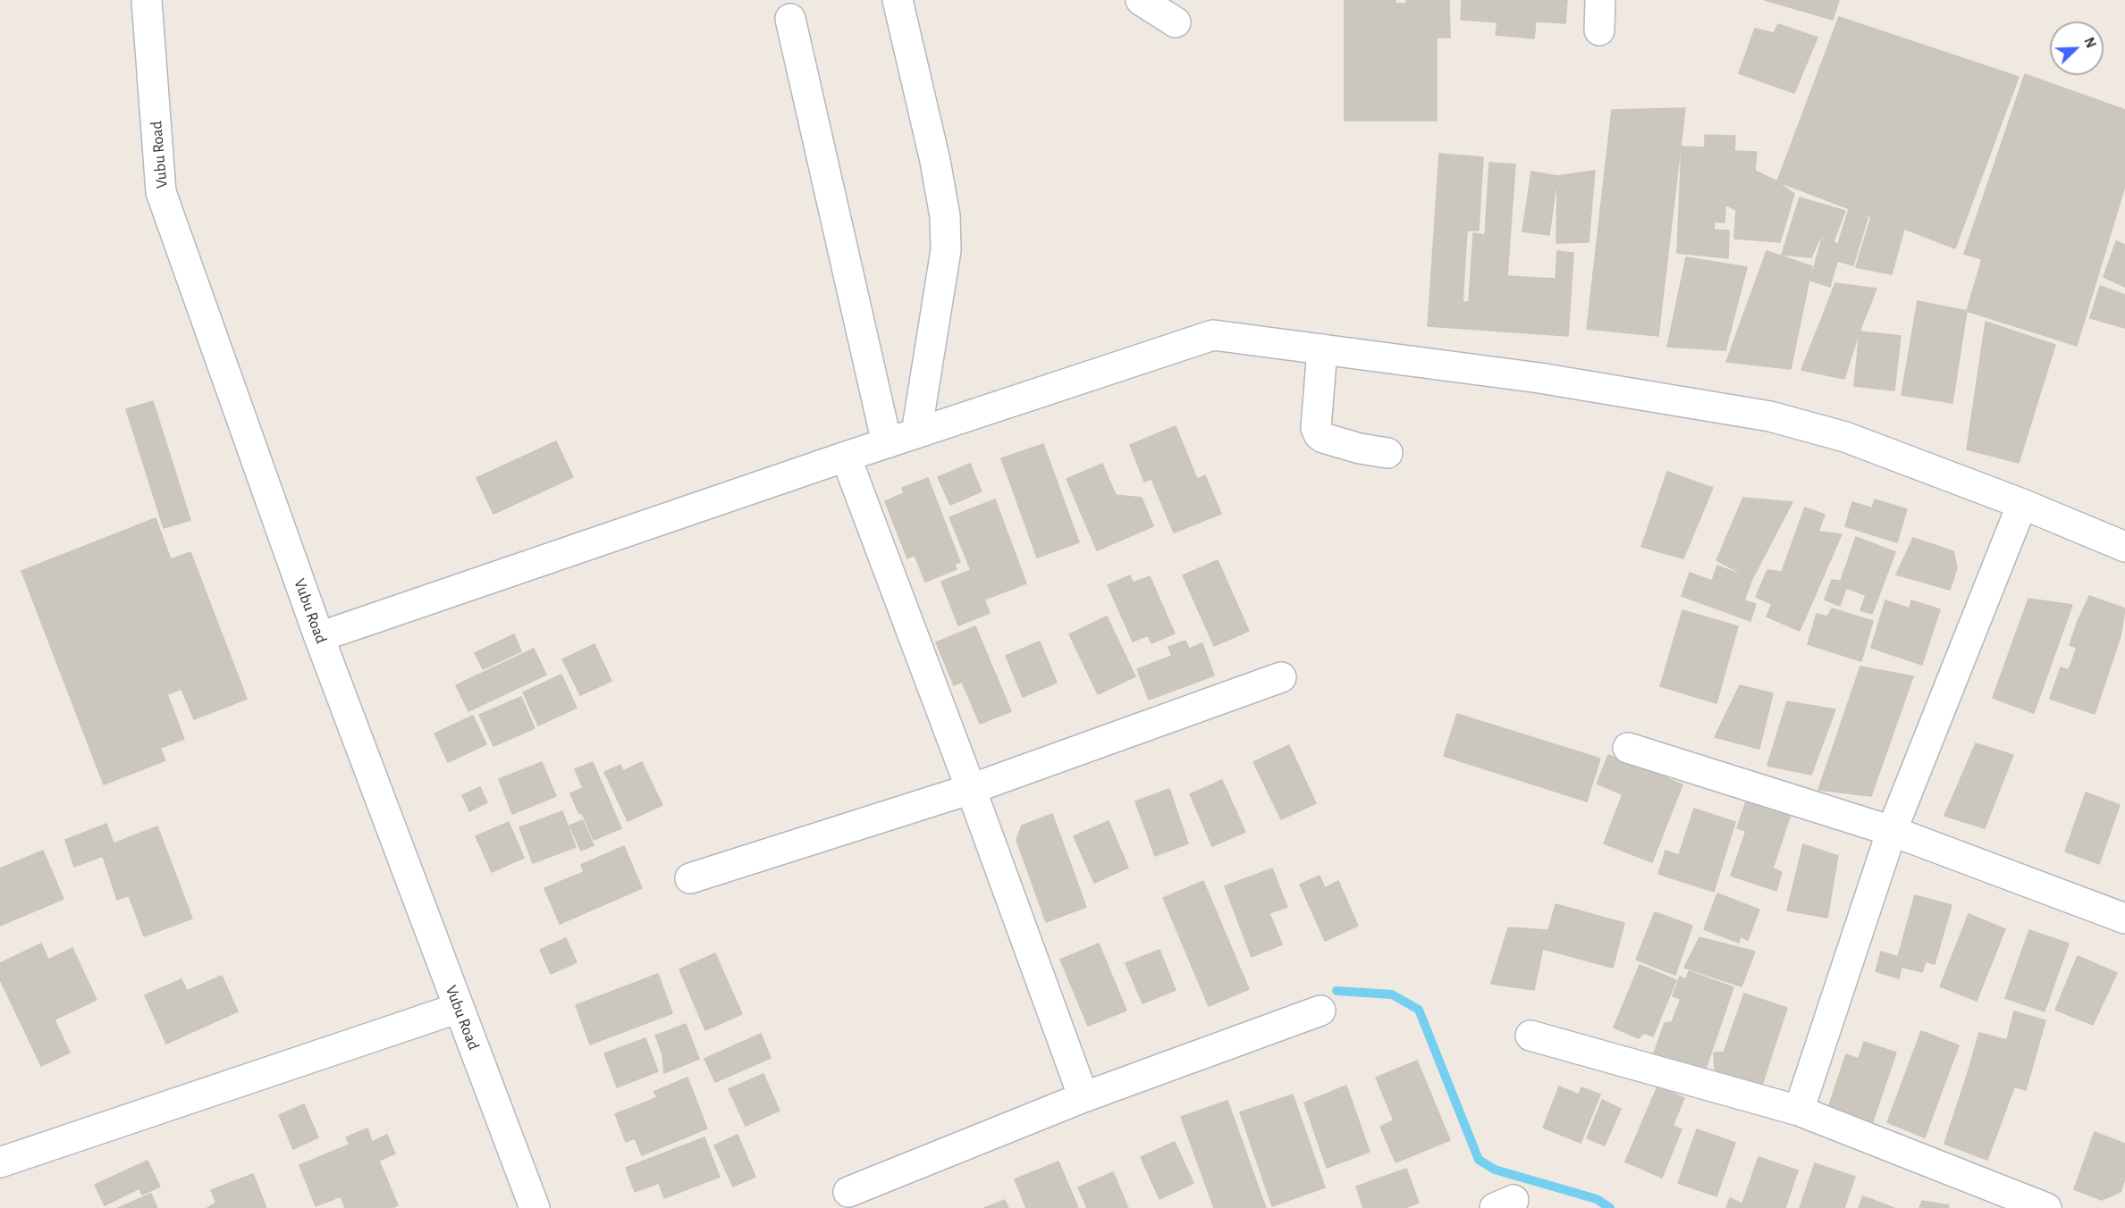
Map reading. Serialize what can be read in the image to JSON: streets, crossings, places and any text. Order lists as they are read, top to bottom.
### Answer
{
  "streets": {
    "street": ["Vubu Road"]
  },
  "north": "top right"
}
